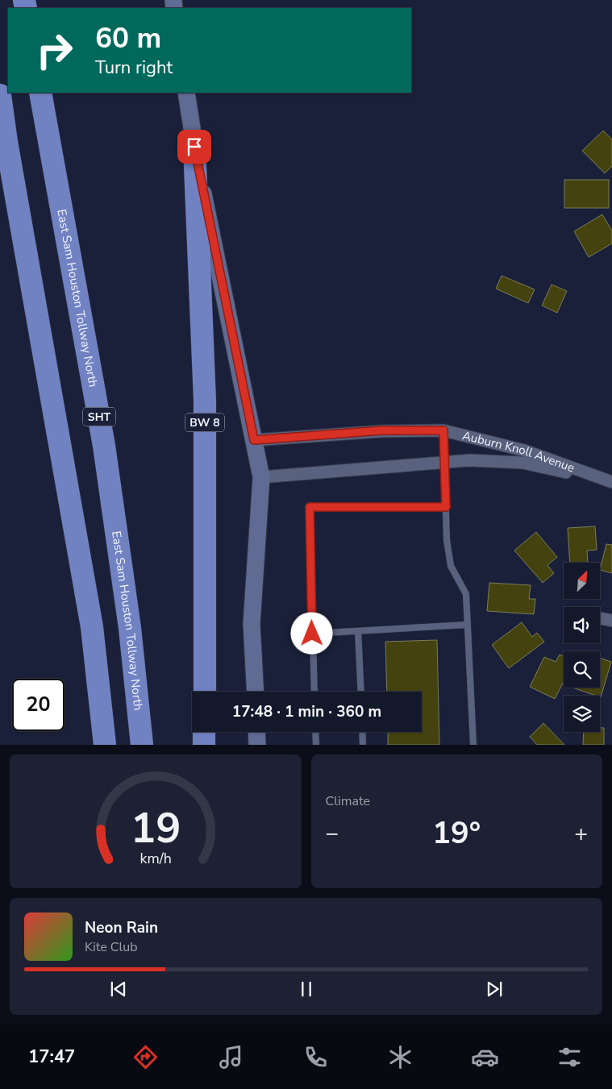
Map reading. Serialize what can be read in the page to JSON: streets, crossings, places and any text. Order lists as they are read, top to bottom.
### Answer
{
  "streets": {
    "highway": ["East Sam Houston Tollway North", "SHT", "BW 8"],
    "street": ["Auburn Knoll Avenue"]
  },
  "crossings": [
    ["BW 8", "Auburn Knoll Avenue"]
  ],
  "north": "top right",
  "page": {
    "turn": ["60 m", "Turn right"],
    "limit": "20",
    "trip": "17:48 · 1 min · 360 m",
    "tile": "Climate",
    "heat": ["−", "19°", "+"],
    "song": ["Neon Rain", "Kite Club"],
    "tabs": "17:47",
    "gauge": ["19", "km/h"]
  }
}
